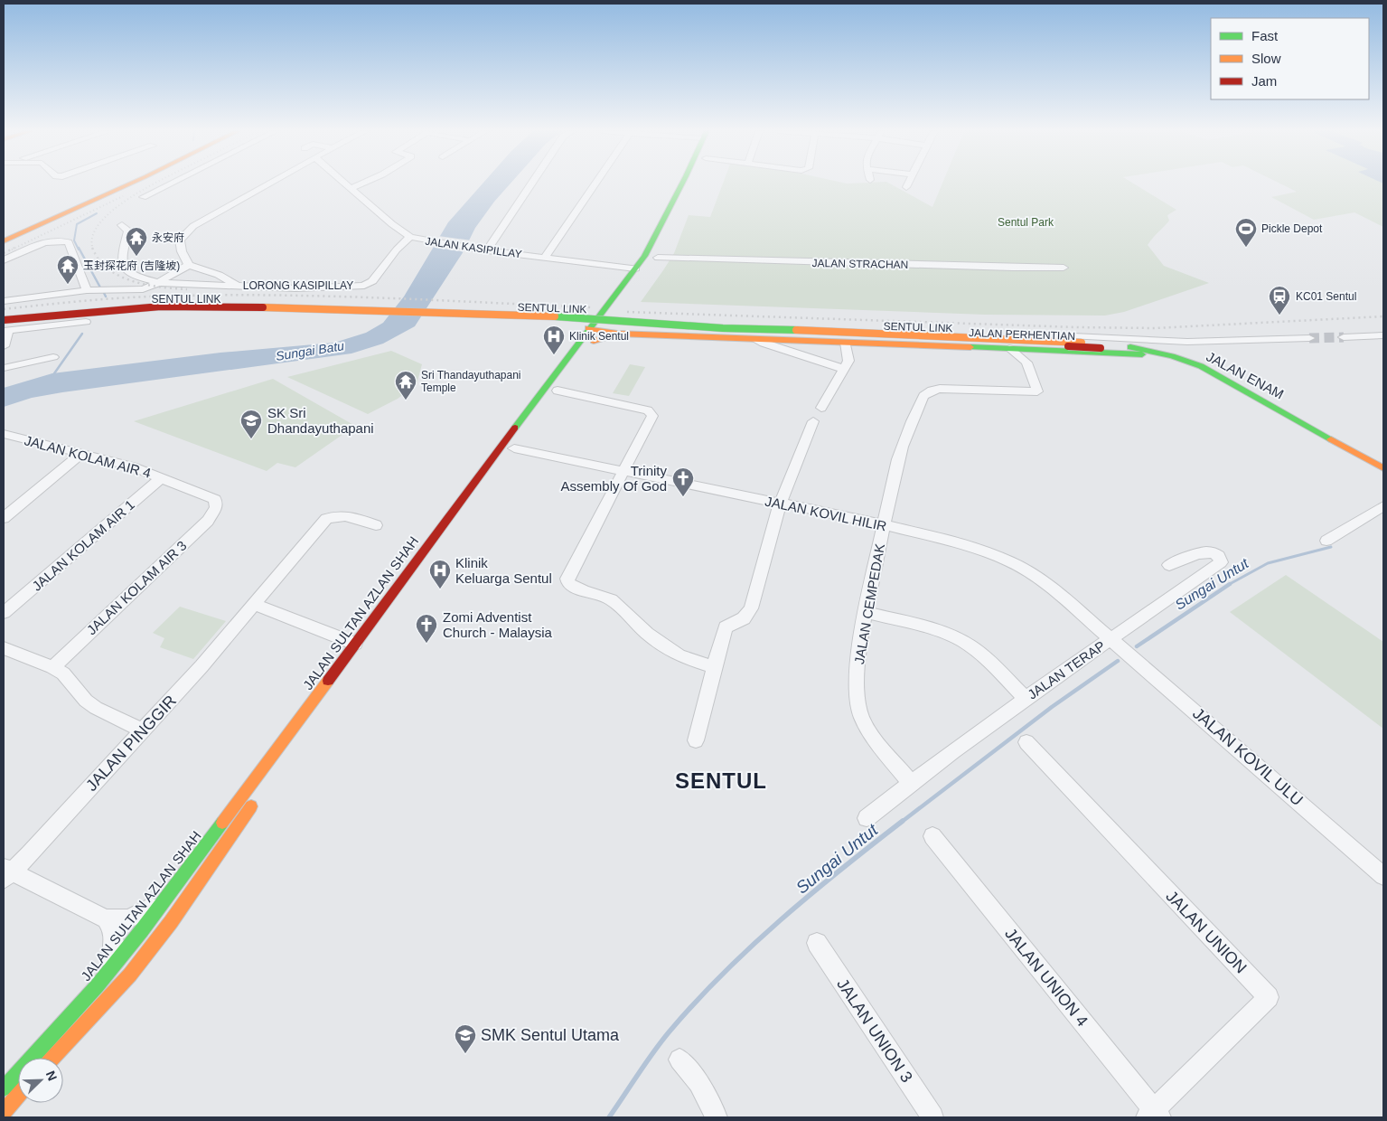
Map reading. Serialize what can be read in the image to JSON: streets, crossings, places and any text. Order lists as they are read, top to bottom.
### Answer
{
  "streets": {
    "main road": [
      "SENTUL LINK",
      "JALAN PERHENTIAN",
      "JALAN ENAM",
      "JALAN SULTAN AZLAN SHAH"
    ],
    "street": [
      "JALAN KASIPILLAY",
      "JALAN STRACHAN",
      "LORONG KASIPILLAY",
      "JALAN KOLAM AIR 4",
      "JALAN KOVIL HILIR",
      "JALAN KOLAM AIR 1",
      "JALAN KOLAM AIR 3",
      "JALAN CEMPEDAK",
      "JALAN TERAP",
      "JALAN PINGGIR",
      "JALAN KOVIL ULU",
      "JALAN UNION",
      "JALAN UNION 4",
      "JALAN UNION 3"
    ]
  },
  "crossings": [
    ["JALAN KASIPILLAY", "LORONG KASIPILLAY"],
    ["JALAN KASIPILLAY", "JALAN SULTAN AZLAN SHAH"],
    ["SENTUL LINK", "JALAN PERHENTIAN"],
    ["SENTUL LINK", "JALAN ENAM"],
    ["JALAN PERHENTIAN", "JALAN ENAM"],
    ["JALAN PERHENTIAN", "JALAN SULTAN AZLAN SHAH"],
    ["JALAN KOLAM AIR 4", "JALAN KOLAM AIR 1"],
    ["JALAN KOLAM AIR 4", "JALAN KOLAM AIR 3"],
    ["JALAN KOVIL HILIR", "JALAN CEMPEDAK"],
    ["JALAN KOVIL HILIR", "JALAN TERAP"],
    ["JALAN KOVIL HILIR", "JALAN KOVIL ULU"],
    ["JALAN CEMPEDAK", "JALAN TERAP"],
    ["JALAN TERAP", "JALAN KOVIL ULU"],
    ["JALAN UNION", "JALAN UNION 4"]
  ],
  "districts": ["SENTUL"],
  "water": ["Sungai Batu", "Sungai Untut"],
  "parks": ["Sentul Park"],
  "places": {
    "sports": ["Pickle Depot"],
    "temple": ["永安府", "玉封探花府 (吉隆坡)", "Sri Thandayuthapani Temple"],
    "station": ["KC01 Sentul"],
    "hospital": ["Klinik Sentul", "Klinik Keluarga Sentul"],
    "school or university": ["SK Sri Dhandayuthapani", "SMK Sentul Utama"],
    "church": ["Trinity Assembly Of God", "Zomi Adventist Church - Malaysia"]
  },
  "legend": ["Fast", "Slow", "Jam"],
  "north": "top right"
}
